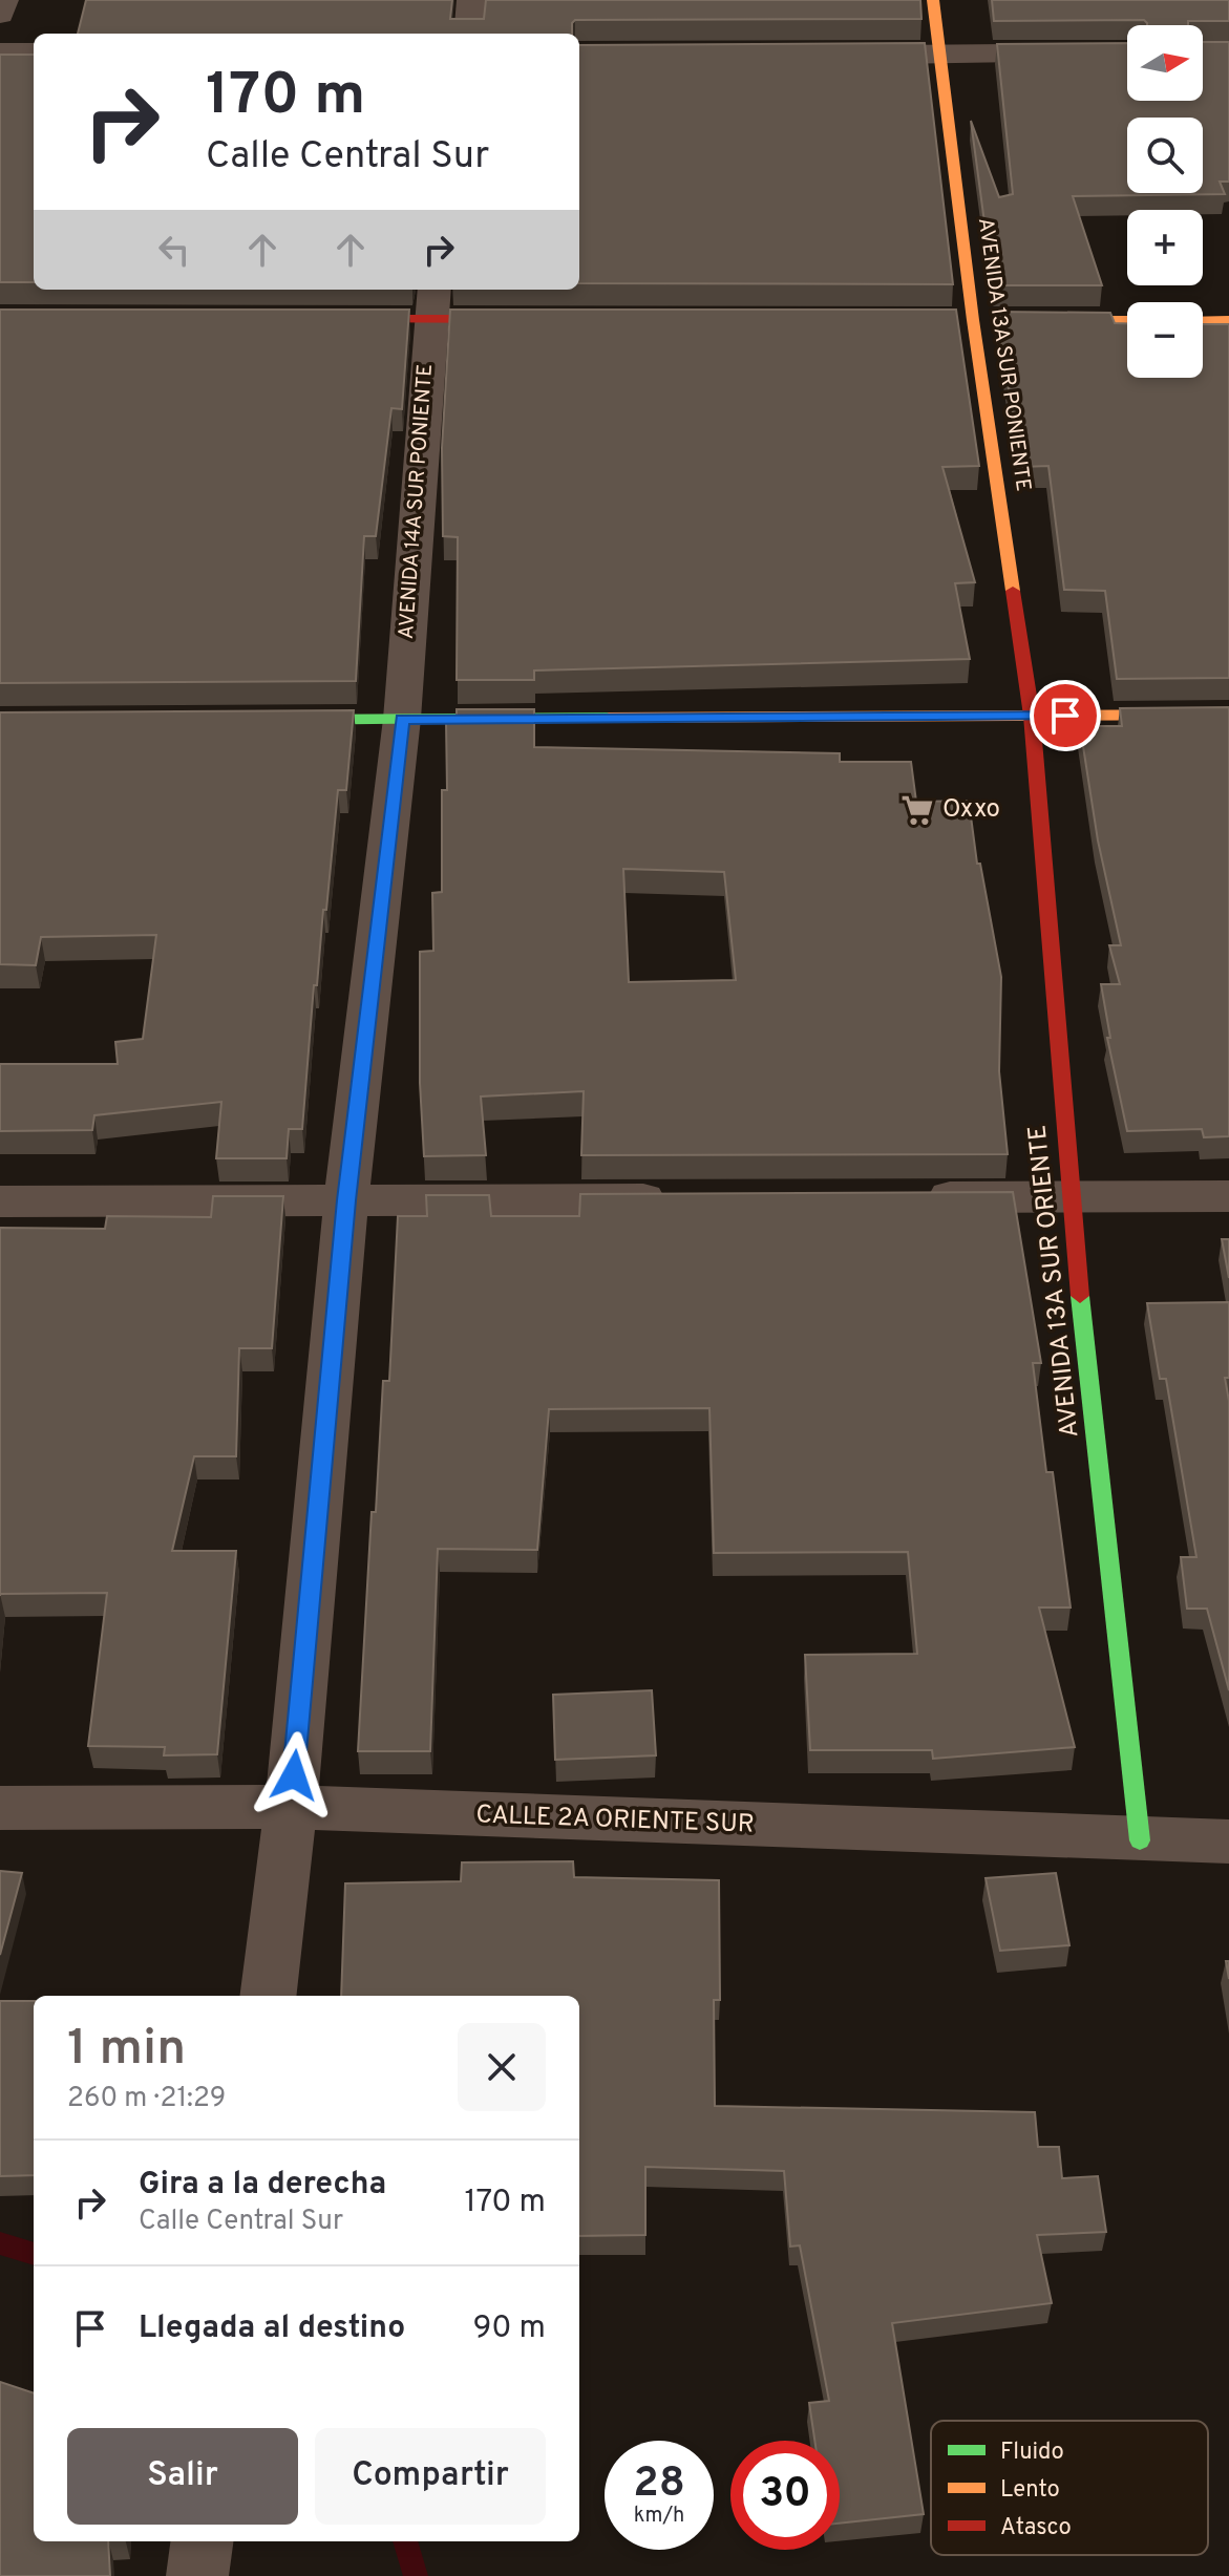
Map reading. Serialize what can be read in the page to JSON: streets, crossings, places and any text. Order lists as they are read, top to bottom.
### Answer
{
  "streets": {
    "street": [
      "AVENIDA 13A SUR PONIENTE",
      "AVENIDA 14A SUR PONIENTE",
      "AVENIDA 13A SUR ORIENTE",
      "CALLE 2A ORIENTE SUR"
    ]
  },
  "crossings": [
    ["AVENIDA 13A SUR PONIENTE", "AVENIDA 13A SUR ORIENTE"],
    ["AVENIDA 14A SUR PONIENTE", "CALLE 2A ORIENTE SUR"],
    ["AVENIDA 13A SUR ORIENTE", "CALLE 2A ORIENTE SUR"]
  ],
  "places": {
    "supermarket": ["Oxxo"]
  },
  "legend": ["Fluido", "Lento", "Atasco"],
  "north": "right",
  "page": {
    "map_buttons": ["+", "−"],
    "turn": ["170 m", "Calle Central Sur"],
    "heading": ["1 min", "260 m · 21:29"],
    "list": [
      {
        "name": "Gira a la derecha",
        "note": "Calle Central Sur",
        "value": "170 m"
      },
      {
        "name": "Llegada al destino",
        "value": "90 m"
      }
    ],
    "buttons": ["Salir", "Compartir"],
    "speed": "28 km/h",
    "limit": "30"
  }
}
